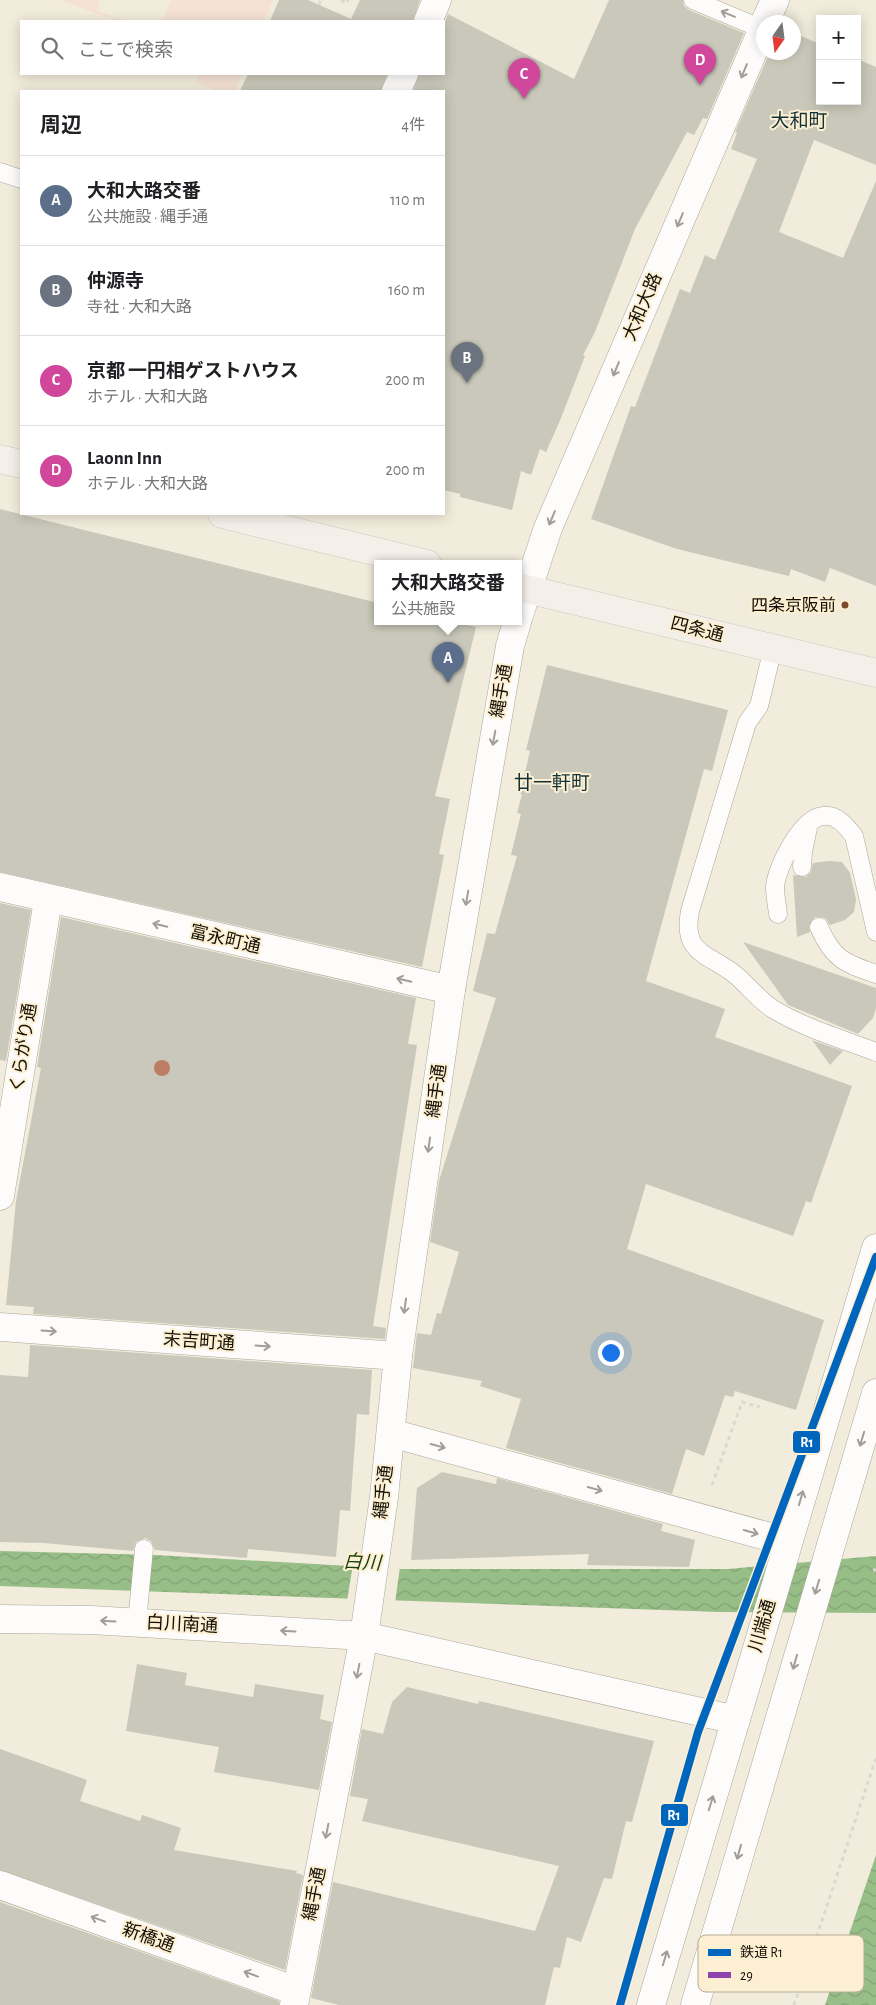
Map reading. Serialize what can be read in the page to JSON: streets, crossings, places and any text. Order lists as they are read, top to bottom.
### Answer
{
  "streets": {
    "main road": ["四条通"],
    "street": [
      "大和大路",
      "縄手通",
      "富永町通",
      "くらがり通",
      "末吉町通",
      "白川南通",
      "川端通",
      "新橋通"
    ]
  },
  "crossings": [
    ["大和大路", "四条通"],
    ["縄手通", "富永町通"],
    ["縄手通", "末吉町通"],
    ["縄手通", "白川南通"],
    ["縄手通", "新橋通"],
    ["富永町通", "くらがり通"],
    ["白川南通", "川端通"]
  ],
  "one_way": [
    "大和大路",
    "縄手通",
    "富永町通",
    "末吉町通",
    "白川南通",
    "新橋通"
  ],
  "districts": ["大和町", "廿一軒町"],
  "water": ["白川"],
  "places": ["四条京阪前"],
  "lines": ["rail line R1"],
  "legend": ["鉄道 R1", "29"],
  "north": "bottom",
  "page": {
    "map_buttons": ["+", "−"],
    "search": "ここで検索",
    "pins": [
      "D",
      "C",
      "B",
      "A"
    ],
    "heading": ["周辺", "4件"],
    "list": [
      {
        "mark": "A",
        "name": "大和大路交番",
        "note": "公共施設 · 縄手通",
        "value": "110 m"
      },
      {
        "mark": "B",
        "name": "仲源寺",
        "note": "寺社 · 大和大路",
        "value": "160 m"
      },
      {
        "mark": "C",
        "name": "京都 一円相ゲストハウス",
        "note": "ホテル · 大和大路",
        "value": "200 m"
      },
      {
        "mark": "D",
        "name": "Laonn Inn",
        "note": "ホテル · 大和大路",
        "value": "200 m"
      }
    ],
    "popup": ["大和大路交番", "公共施設"]
  }
}
